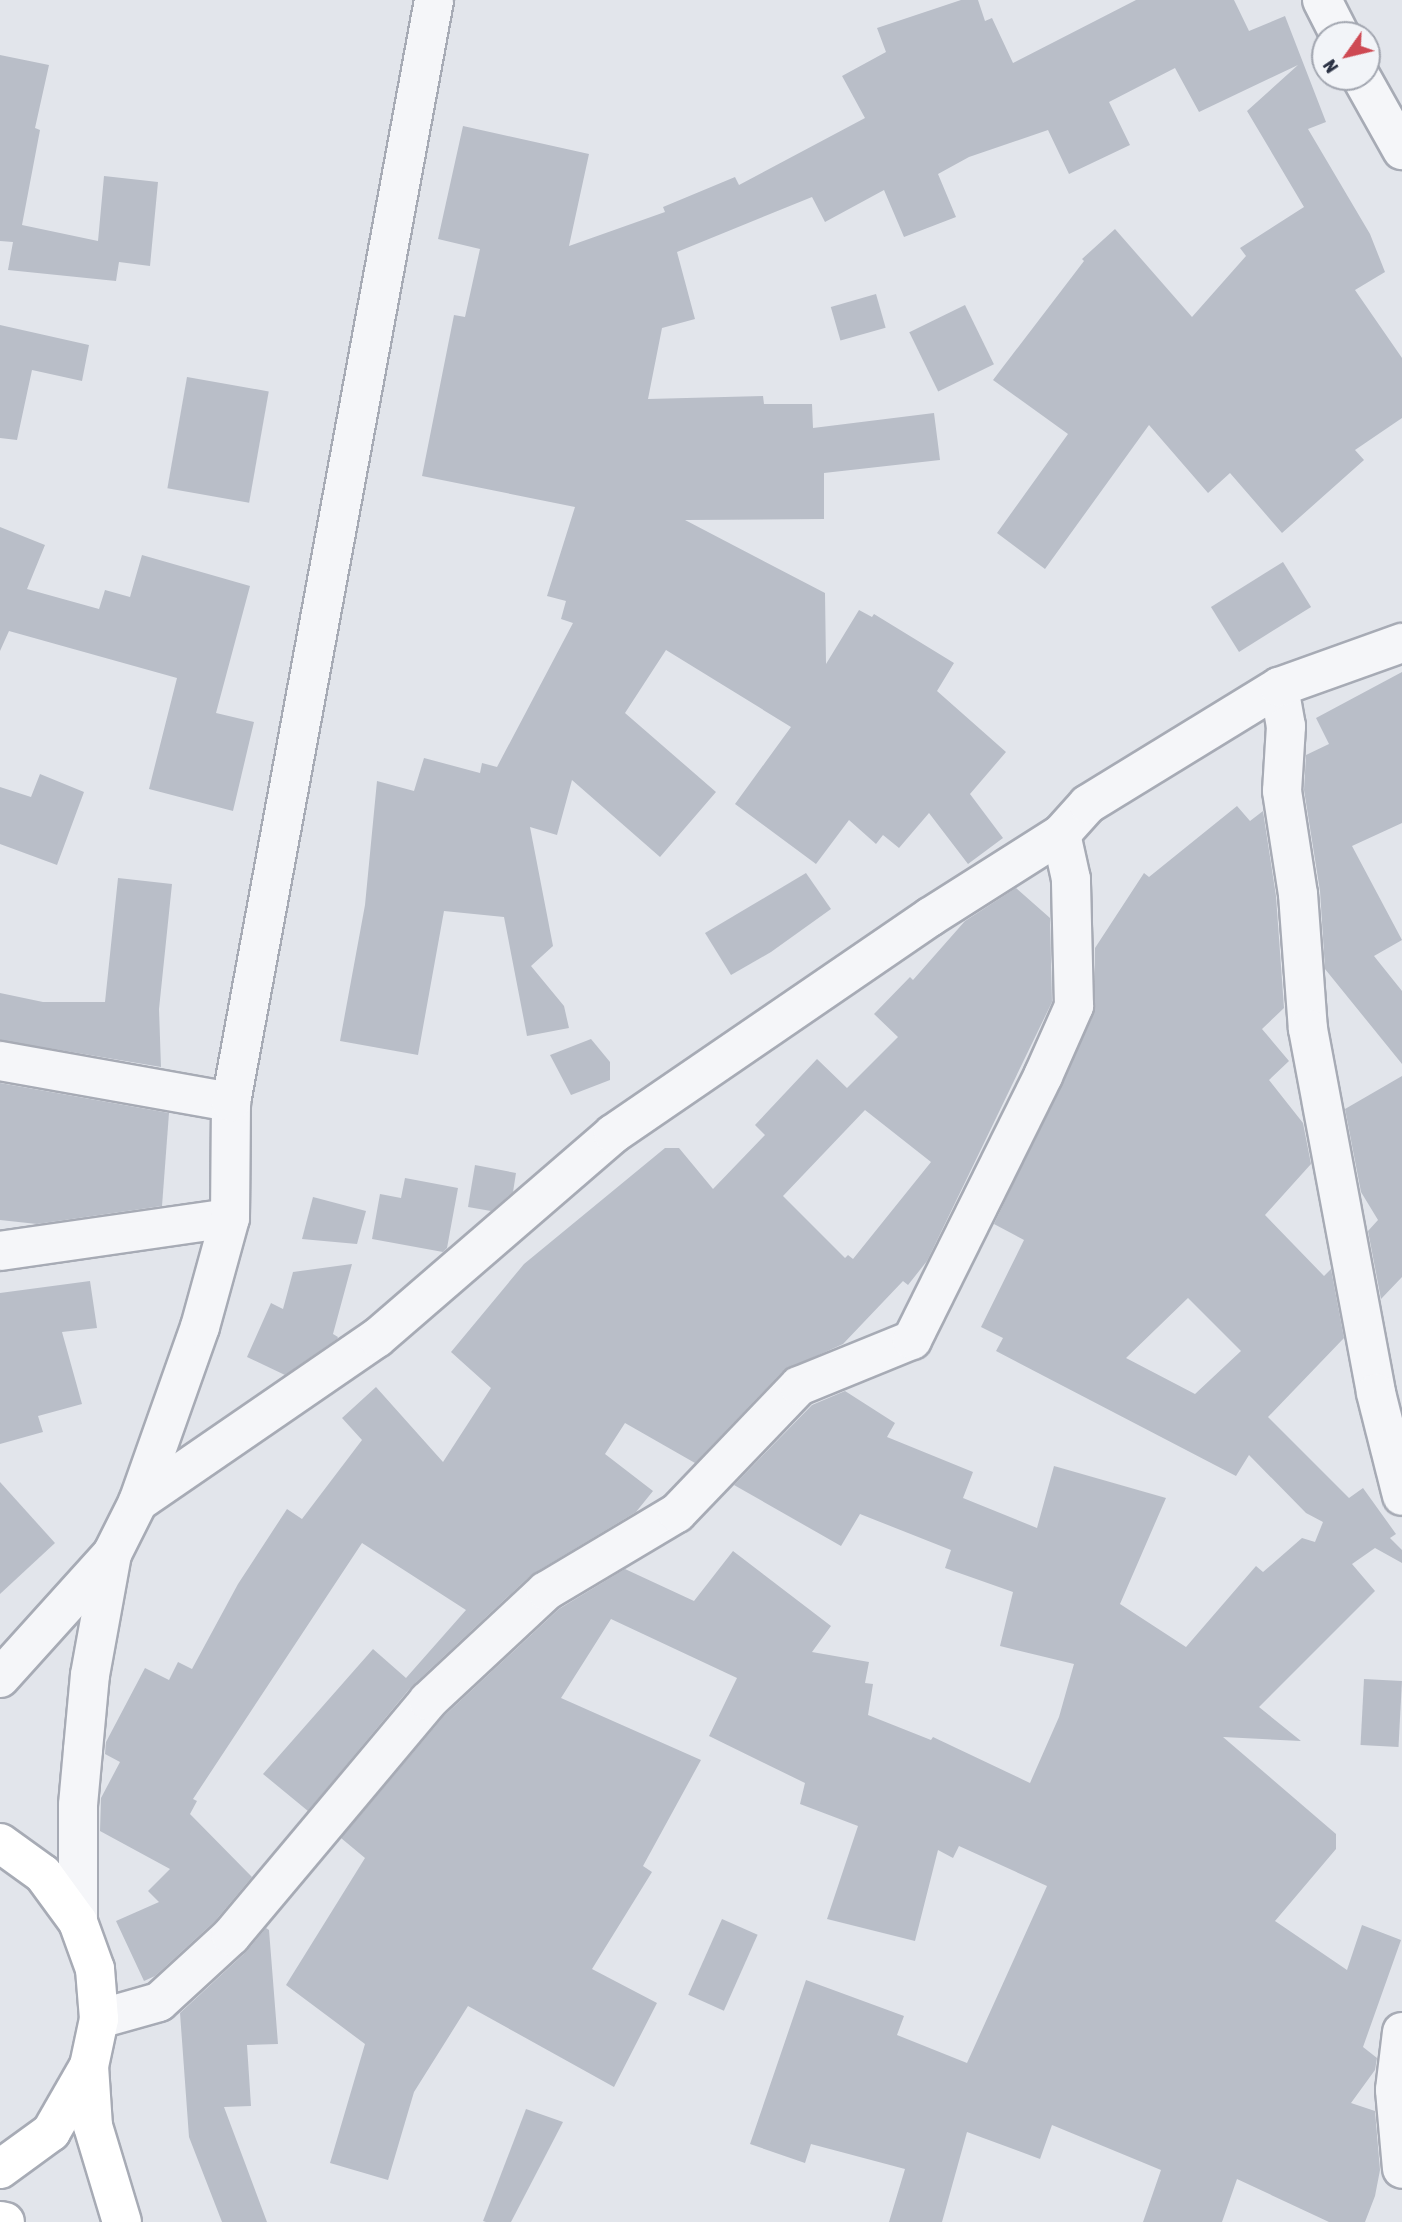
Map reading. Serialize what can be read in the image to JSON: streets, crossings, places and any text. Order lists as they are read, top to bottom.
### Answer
{
  "north": "bottom left"
}
